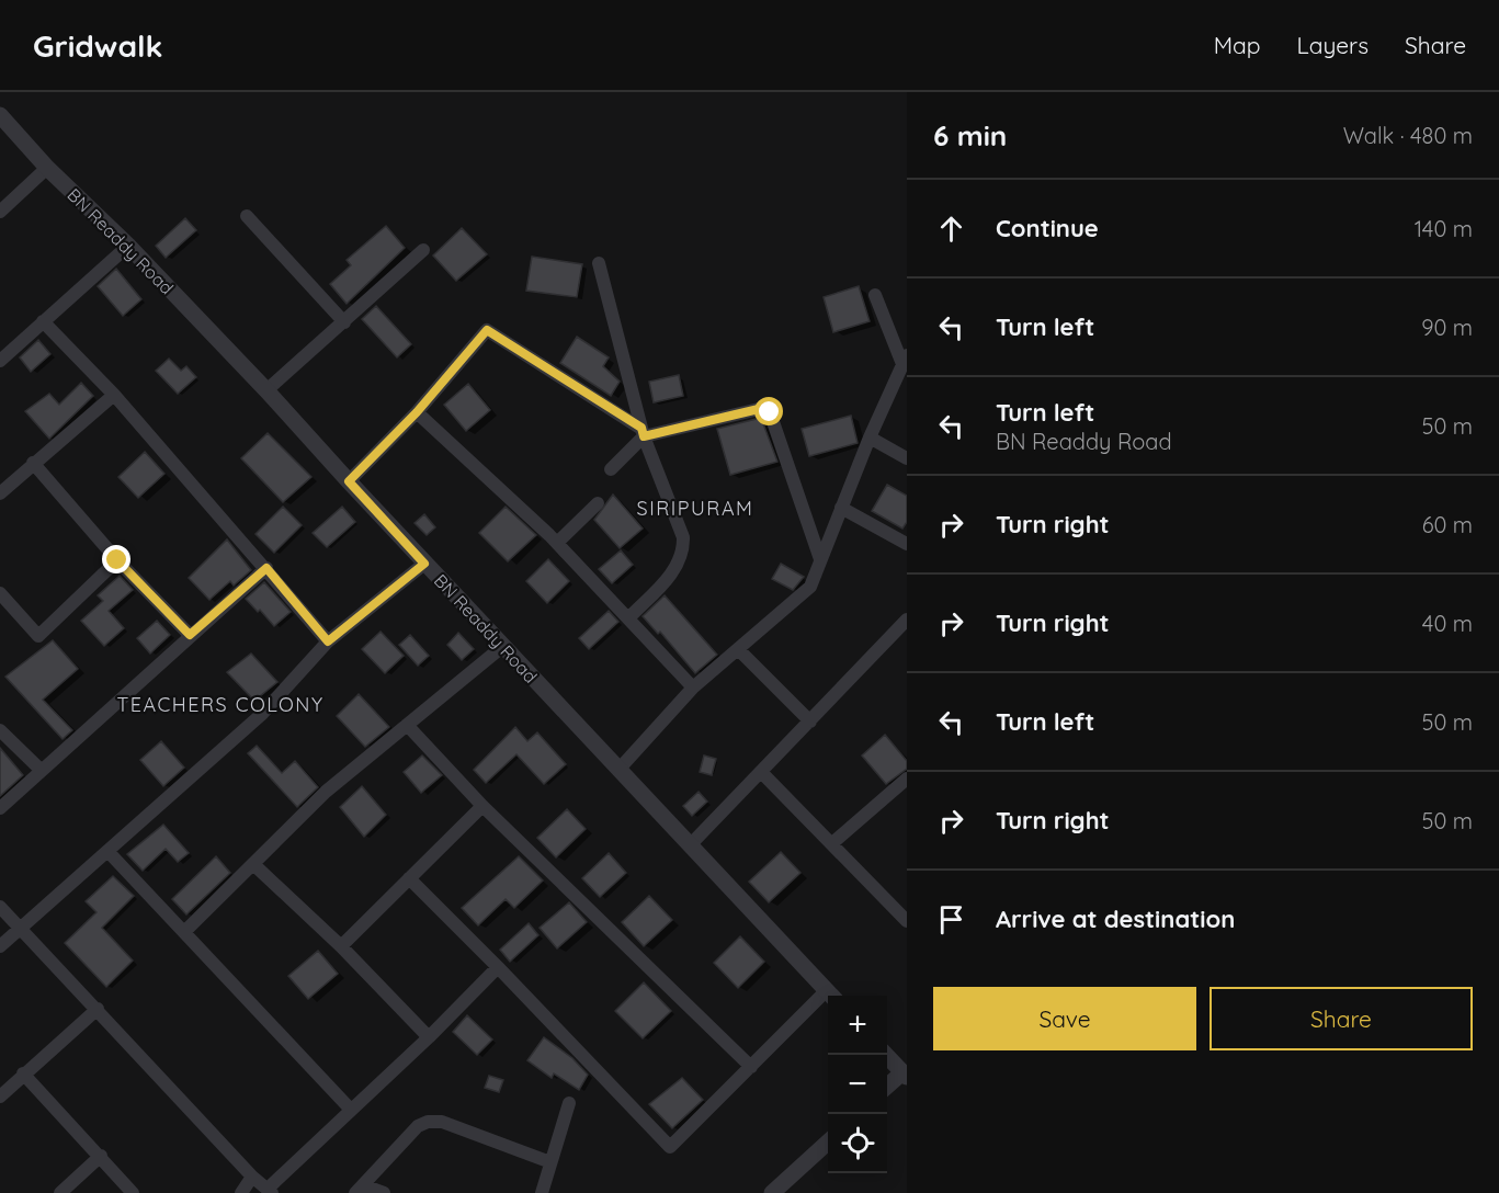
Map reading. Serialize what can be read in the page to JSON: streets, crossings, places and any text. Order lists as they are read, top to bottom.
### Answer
{
  "streets": {
    "street": ["BN Readdy Road"]
  },
  "districts": ["SIRIPURAM", "TEACHERS COLONY"],
  "page": {
    "header": "Gridwalk",
    "nav": ["Map", "Layers", "Share"],
    "heading": ["6 min", "Walk · 480 m"],
    "list": [
      ["Continue", "140 m"],
      ["Turn left", "90 m"],
      ["Turn left", "BN Readdy Road", "50 m"],
      ["Turn right", "60 m"],
      ["Turn right", "40 m"],
      ["Turn left", "50 m"],
      ["Turn right", "50 m"],
      "Arrive at destination"
    ],
    "buttons": ["Save", "Share"],
    "map_buttons": ["+", "−"]
  }
}
